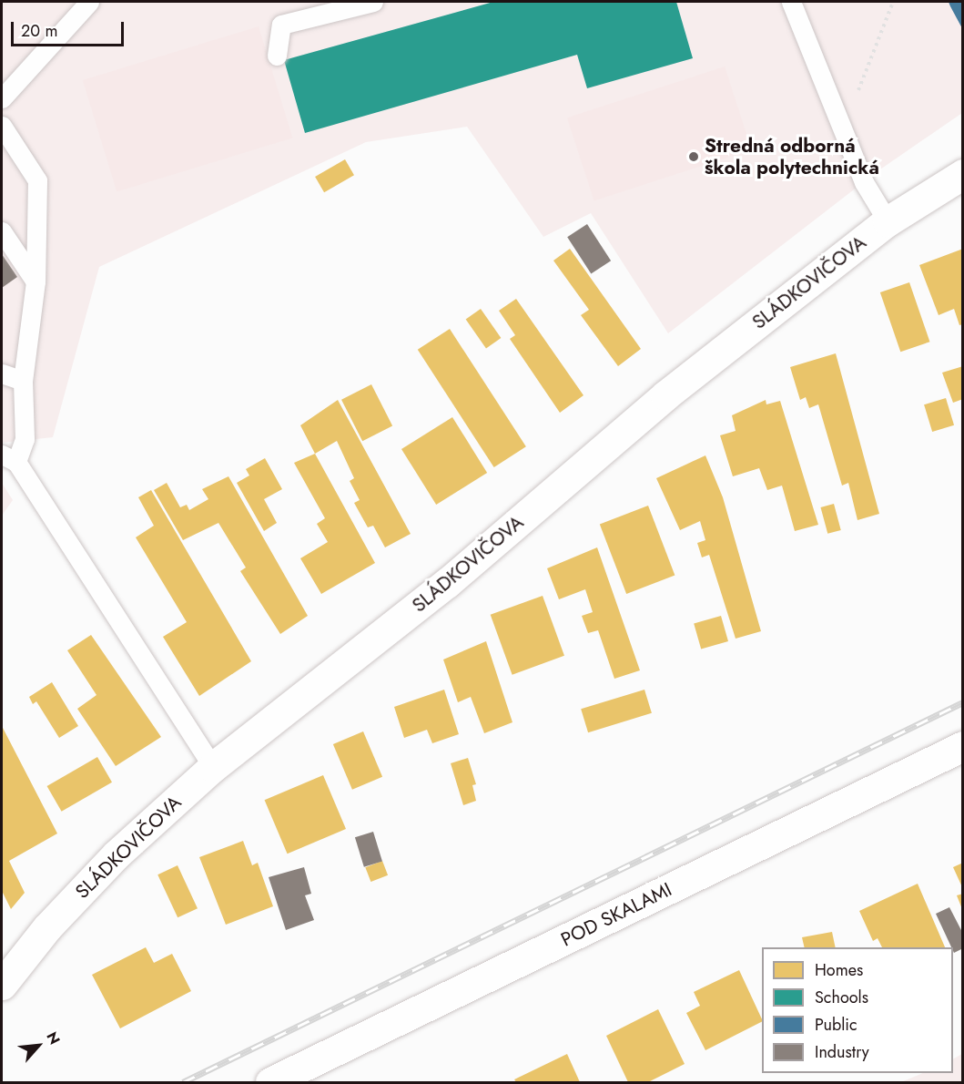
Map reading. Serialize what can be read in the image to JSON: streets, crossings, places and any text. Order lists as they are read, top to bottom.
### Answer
{
  "streets": {
    "street": ["SLÁDKOVIČOVA", "POD SKALAMI"]
  },
  "places": ["Stredná odborná škola polytechnická"],
  "legend": [
    "Homes",
    "Schools",
    "Public",
    "Industry"
  ],
  "scale_bar": "20 m",
  "north": "top right"
}
